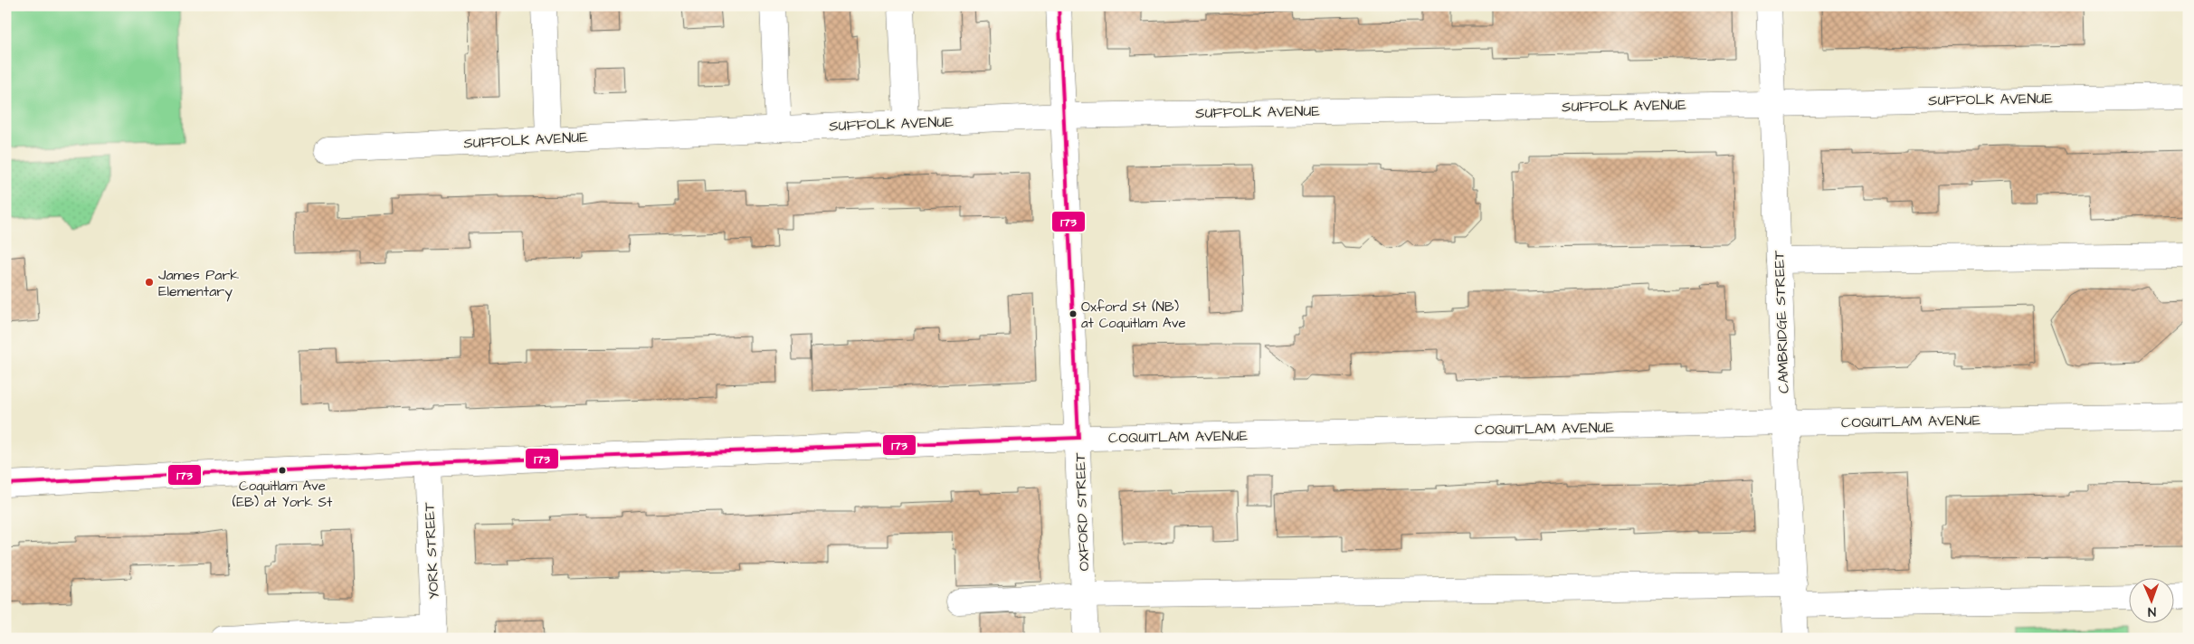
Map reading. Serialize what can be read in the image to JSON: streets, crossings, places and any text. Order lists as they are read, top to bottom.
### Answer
{
  "streets": {
    "street": [
      "SUFFOLK AVENUE",
      "CAMBRIDGE STREET",
      "COQUITLAM AVENUE",
      "OXFORD STREET",
      "YORK STREET"
    ]
  },
  "crossings": [
    ["SUFFOLK AVENUE", "CAMBRIDGE STREET"],
    ["SUFFOLK AVENUE", "OXFORD STREET"],
    ["CAMBRIDGE STREET", "COQUITLAM AVENUE"],
    ["COQUITLAM AVENUE", "OXFORD STREET"],
    ["COQUITLAM AVENUE", "YORK STREET"]
  ],
  "places": ["James Park Elementary", "Oxford St (NB) at Coquitlam Ave", "Coquitlam Ave (EB) at York St"],
  "lines": ["transit line 173"],
  "north": "bottom"
}
